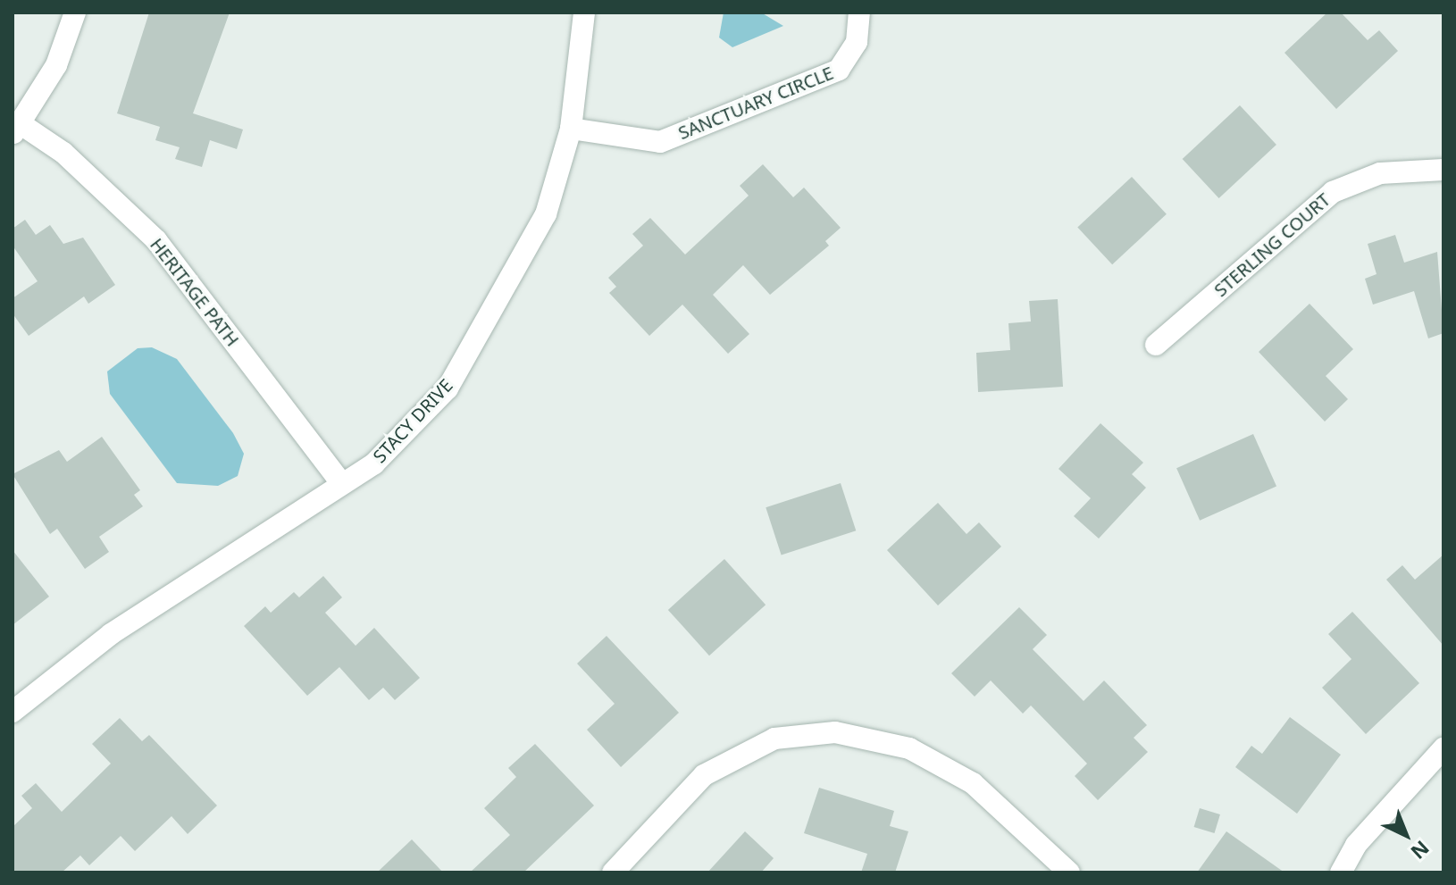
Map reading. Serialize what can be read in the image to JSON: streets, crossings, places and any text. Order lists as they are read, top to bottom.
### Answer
{
  "streets": {
    "street": [
      "SANCTUARY CIRCLE",
      "STERLING COURT",
      "HERITAGE PATH",
      "STACY DRIVE"
    ]
  },
  "crossings": [
    ["SANCTUARY CIRCLE", "STACY DRIVE"],
    ["HERITAGE PATH", "STACY DRIVE"]
  ],
  "north": "bottom right"
}
